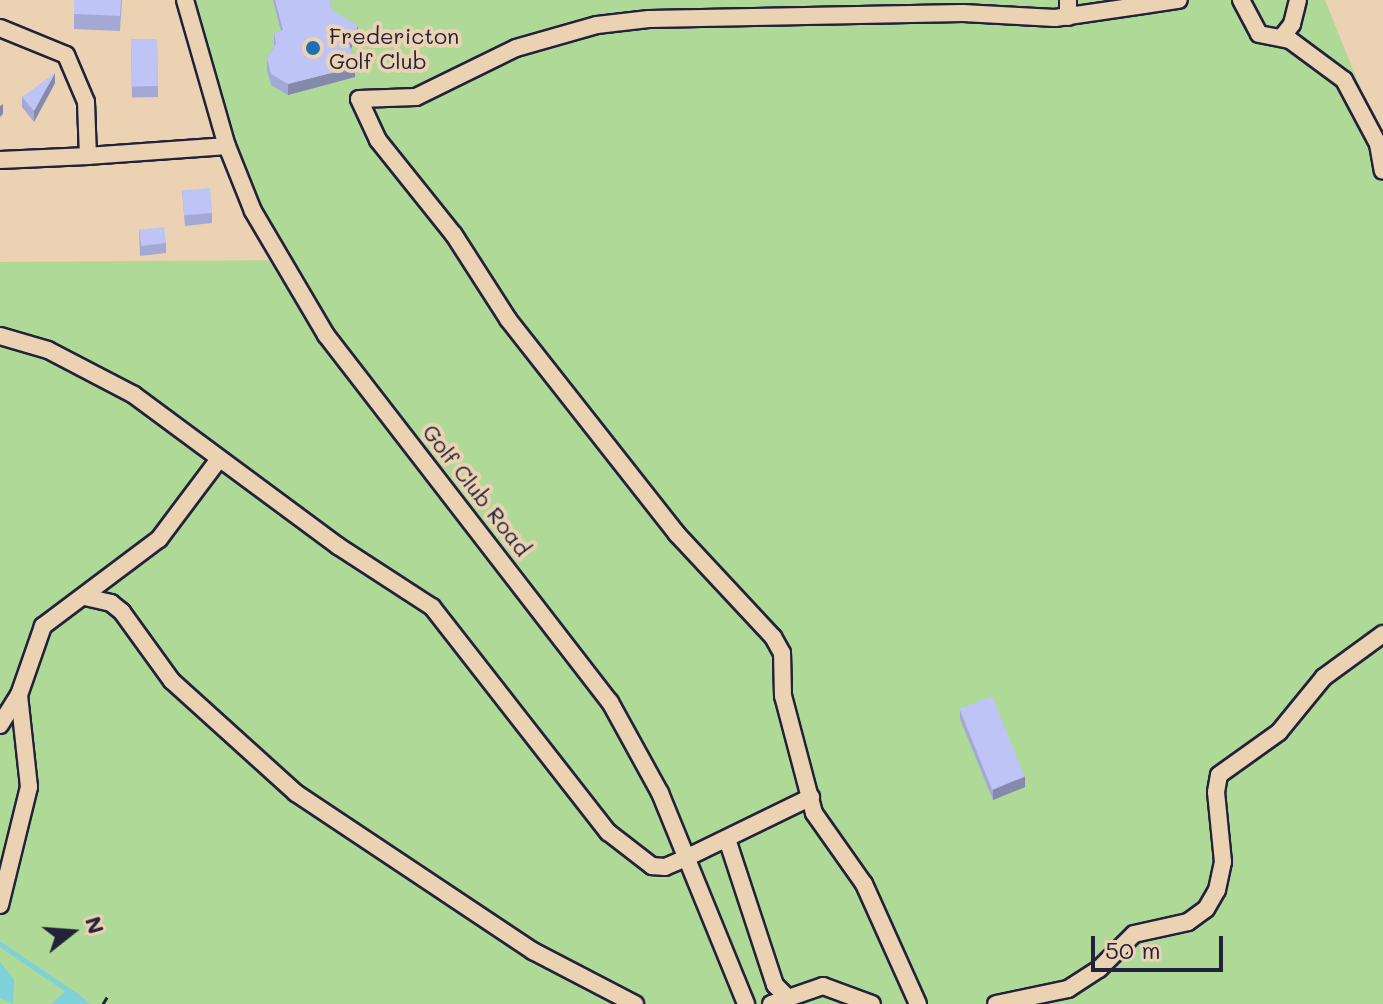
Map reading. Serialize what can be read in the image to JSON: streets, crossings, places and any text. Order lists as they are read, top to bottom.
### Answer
{
  "streets": {
    "street": ["Golf Club Road"]
  },
  "places": ["Fredericton Golf Club"],
  "scale_bar": "50 m",
  "north": "right"
}
